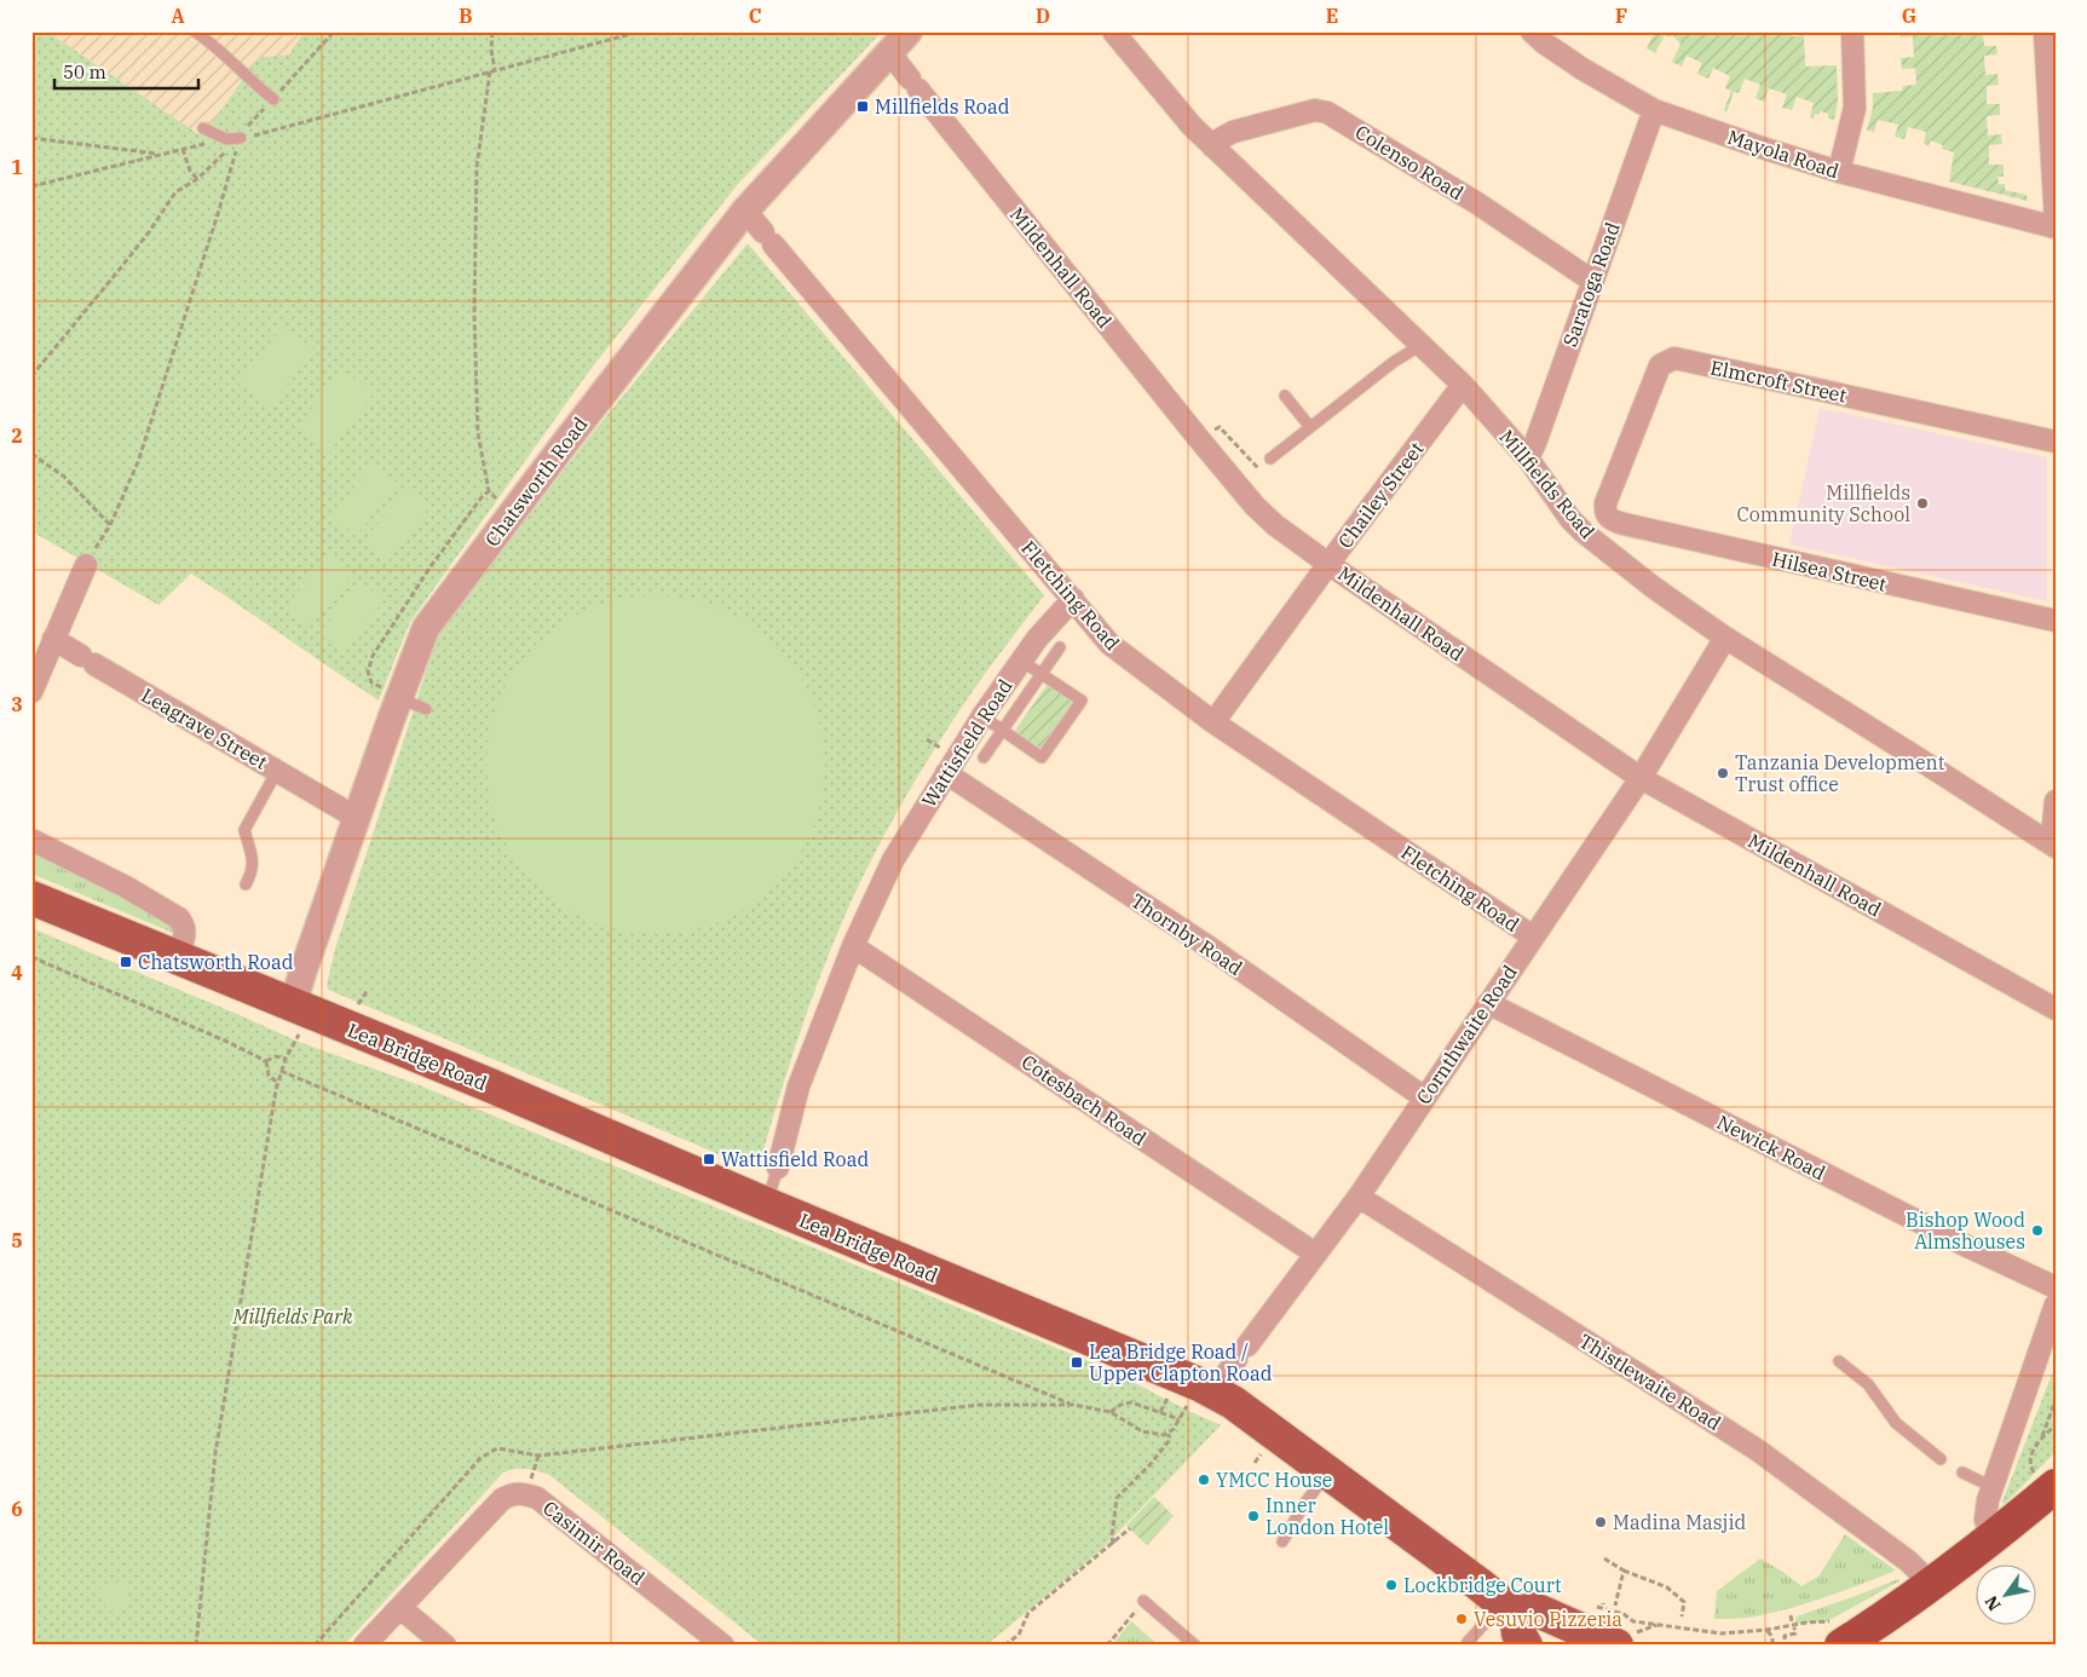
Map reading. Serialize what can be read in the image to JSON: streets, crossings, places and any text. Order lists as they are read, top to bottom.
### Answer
{
  "streets": {
    "main road": ["Lea Bridge Road"],
    "street": [
      "Mayola Road",
      "Colenso Road",
      "Mildenhall Road",
      "Saratoga Road",
      "Elmcroft Street",
      "Chatsworth Road",
      "Millfields Road",
      "Chailey Street",
      "Hilsea Street",
      "Fletching Road",
      "Leagrave Street",
      "Wattisfield Road",
      "Thornby Road",
      "Cornthwaite Road",
      "Cotesbach Road",
      "Newick Road",
      "Thistlewaite Road",
      "Casimir Road"
    ]
  },
  "crossings": [
    ["Mayola Road", "Saratoga Road"],
    ["Colenso Road", "Saratoga Road"],
    ["Colenso Road", "Millfields Road"],
    ["Mildenhall Road", "Chatsworth Road"],
    ["Mildenhall Road", "Chailey Street"],
    ["Mildenhall Road", "Cornthwaite Road"],
    ["Saratoga Road", "Millfields Road"],
    ["Elmcroft Street", "Hilsea Street"],
    ["Chatsworth Road", "Fletching Road"],
    ["Chatsworth Road", "Leagrave Street"],
    ["Chatsworth Road", "Lea Bridge Road"],
    ["Millfields Road", "Chailey Street"],
    ["Millfields Road", "Cornthwaite Road"],
    ["Chailey Street", "Fletching Road"],
    ["Fletching Road", "Wattisfield Road"],
    ["Fletching Road", "Cornthwaite Road"],
    ["Wattisfield Road", "Thornby Road"],
    ["Wattisfield Road", "Lea Bridge Road"],
    ["Wattisfield Road", "Cotesbach Road"],
    ["Thornby Road", "Cornthwaite Road"],
    ["Cornthwaite Road", "Lea Bridge Road"],
    ["Cornthwaite Road", "Cotesbach Road"],
    ["Cornthwaite Road", "Newick Road"],
    ["Cornthwaite Road", "Thistlewaite Road"]
  ],
  "parks": ["Millfields Park"],
  "places": {
    "transit": [
      "Millfields Road",
      "Chatsworth Road",
      "Wattisfield Road",
      "Lea Bridge Road / Upper Clapton Road"
    ],
    "other": [
      "Millfields Community School",
      "Tanzania Development Trust office",
      "Bishop Wood Almshouses",
      "YMCC House",
      "Inner London Hotel",
      "Madina Masjid",
      "Lockbridge Court",
      "Vesuvio Pizzeria"
    ]
  },
  "scale_bar": "50 m",
  "north": "bottom left",
  "grid": {
    "columns": [
      "A",
      "B",
      "C",
      "D",
      "E",
      "F",
      "G"
    ],
    "rows": [
      "1",
      "2",
      "3",
      "4",
      "5",
      "6"
    ]
  }
}
